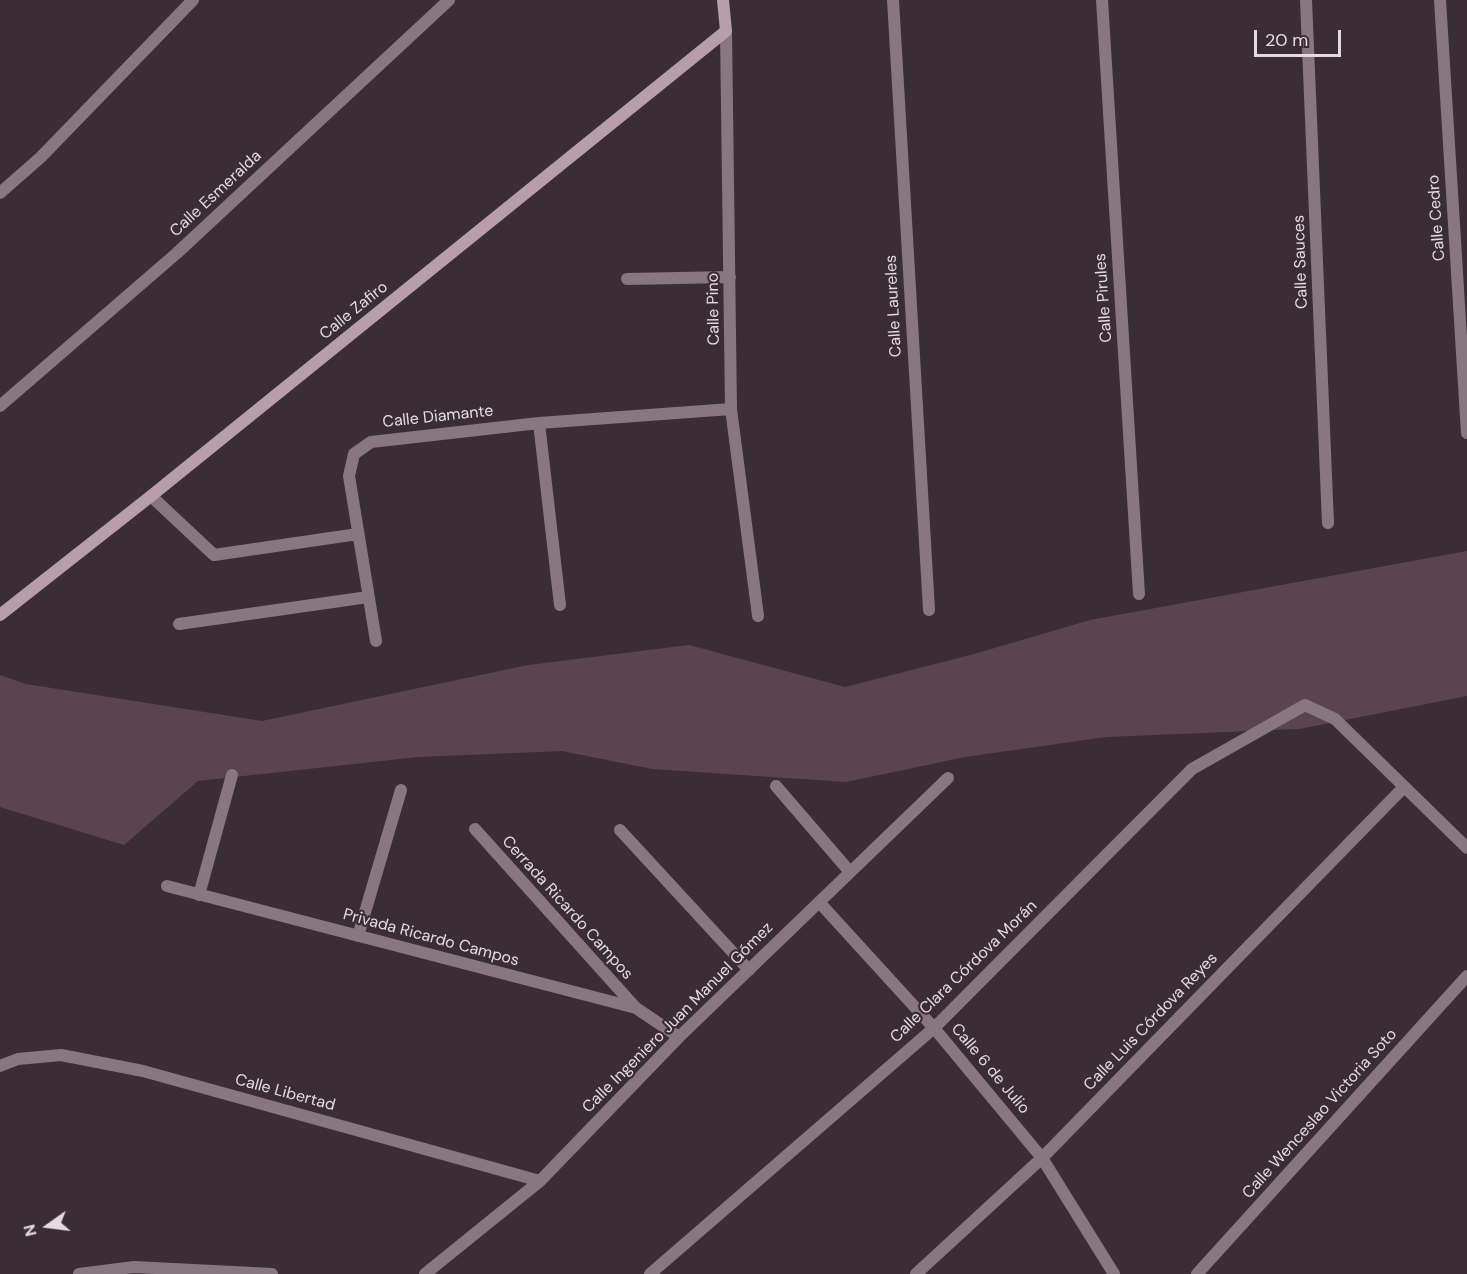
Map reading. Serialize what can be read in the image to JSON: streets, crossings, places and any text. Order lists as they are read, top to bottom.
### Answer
{
  "streets": {
    "street": [
      "Calle Esmeralda",
      "Calle Cedro",
      "Calle Sauces",
      "Calle Pirules",
      "Calle Laureles",
      "Calle Pino",
      "Calle Zafiro",
      "Calle Diamante",
      "Cerrada Ricardo Campos",
      "Privada Ricardo Campos",
      "Calle Clara Córdova Morán",
      "Calle Ingeniero Juan Manuel Gómez",
      "Calle Luis Córdova Reyes",
      "Calle 6 de Julio",
      "Calle Libertad",
      "Calle Wenceslao Victoria Soto"
    ]
  },
  "crossings": [
    ["Calle Pino", "Calle Zafiro"],
    ["Calle Pino", "Calle Diamante"],
    ["Cerrada Ricardo Campos", "Privada Ricardo Campos"],
    ["Privada Ricardo Campos", "Calle Ingeniero Juan Manuel Gómez"],
    ["Calle Clara Córdova Morán", "Calle Luis Córdova Reyes"],
    ["Calle Clara Córdova Morán", "Calle 6 de Julio"],
    ["Calle Ingeniero Juan Manuel Gómez", "Calle 6 de Julio"],
    ["Calle Ingeniero Juan Manuel Gómez", "Calle Libertad"],
    ["Calle Luis Córdova Reyes", "Calle 6 de Julio"]
  ],
  "scale_bar": "20 m",
  "north": "left"
}
